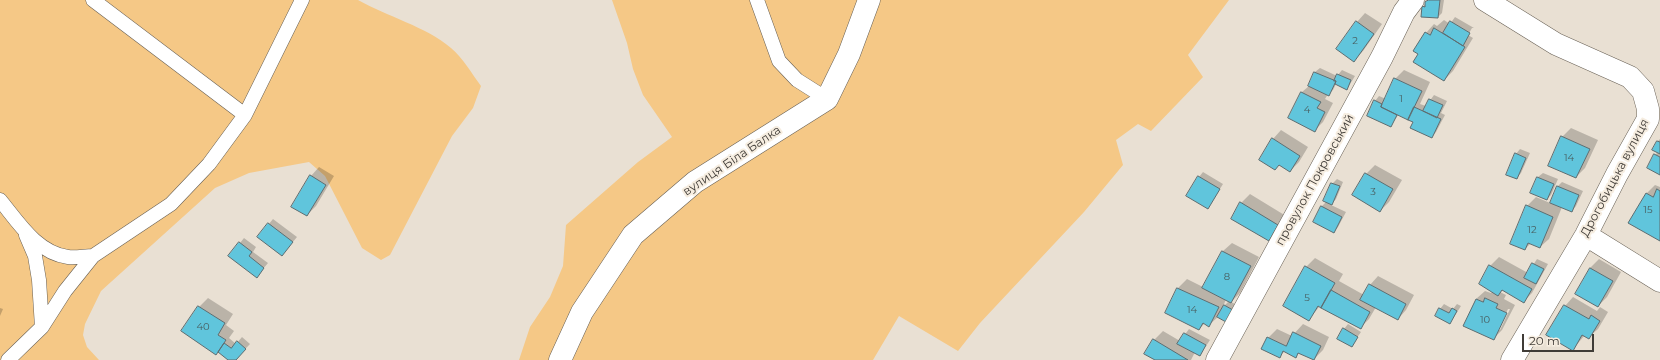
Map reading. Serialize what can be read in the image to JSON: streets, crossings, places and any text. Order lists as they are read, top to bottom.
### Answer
{
  "streets": {
    "street": ["вулиця Біла Балка", "Дрогобицька вулиця", "провулок Покровський"]
  },
  "house_numbers": [
    "2",
    "1",
    "4",
    "14",
    "3",
    "15",
    "12",
    "8",
    "5",
    "14",
    "10",
    "40"
  ],
  "scale_bar": "20 m"
}
